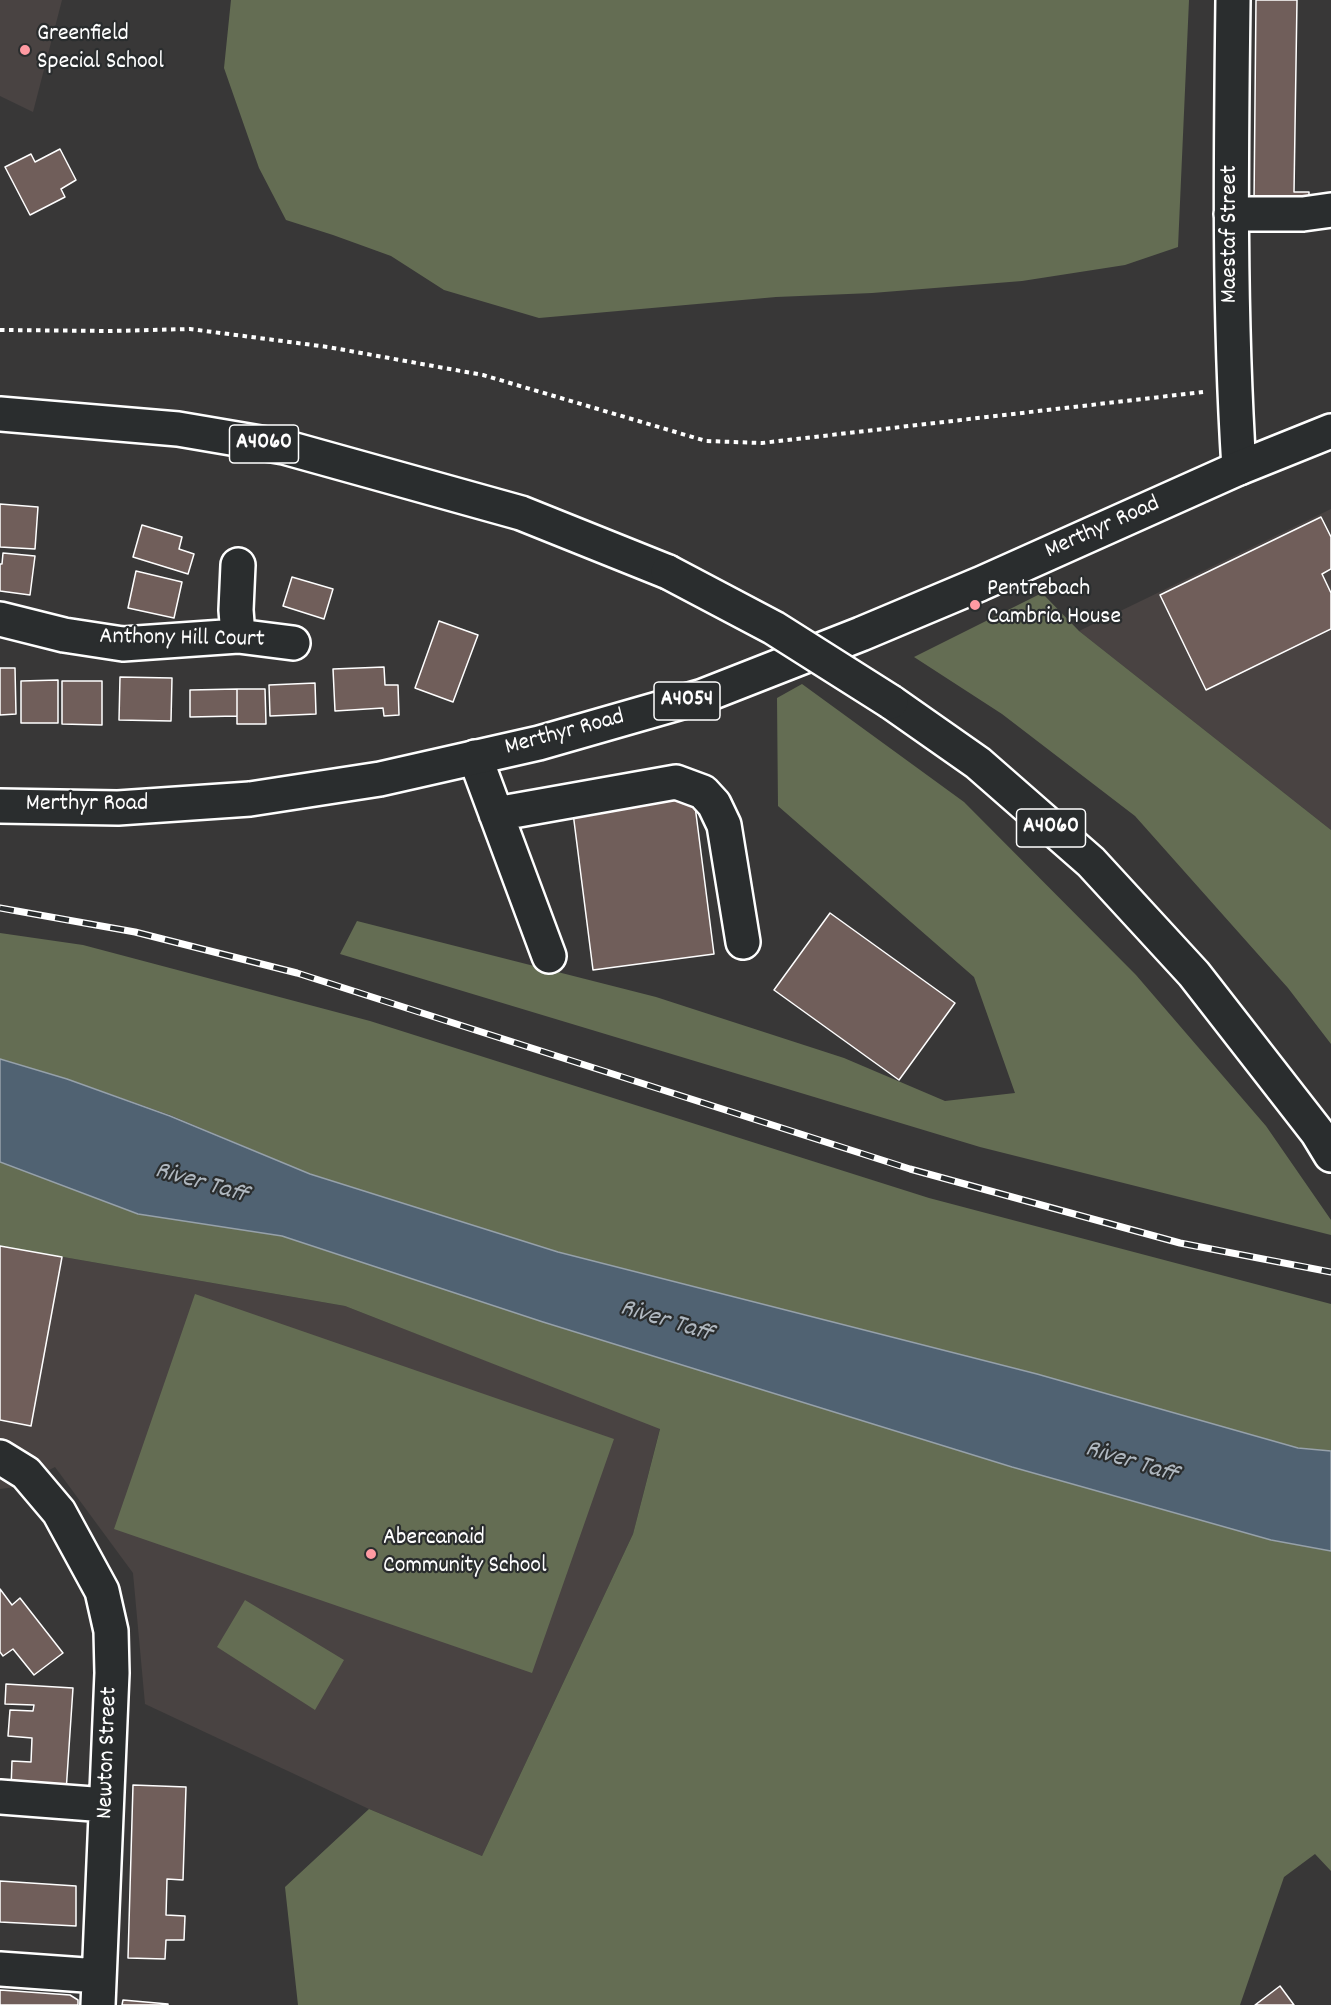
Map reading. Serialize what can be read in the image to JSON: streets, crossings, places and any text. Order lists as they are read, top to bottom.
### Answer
{
  "streets": {
    "main road": [
      "Maestaf Street",
      "A4060",
      "Merthyr Road",
      "Anthony Hill Court",
      "A4054",
      "Newton Street"
    ]
  },
  "crossings": [
    ["Maestaf Street", "Merthyr Road"]
  ],
  "water": ["River Taff"],
  "places": ["Greenfield Special School", "Pentrebach Cambria House", "Abercanaid Community School"]
}
